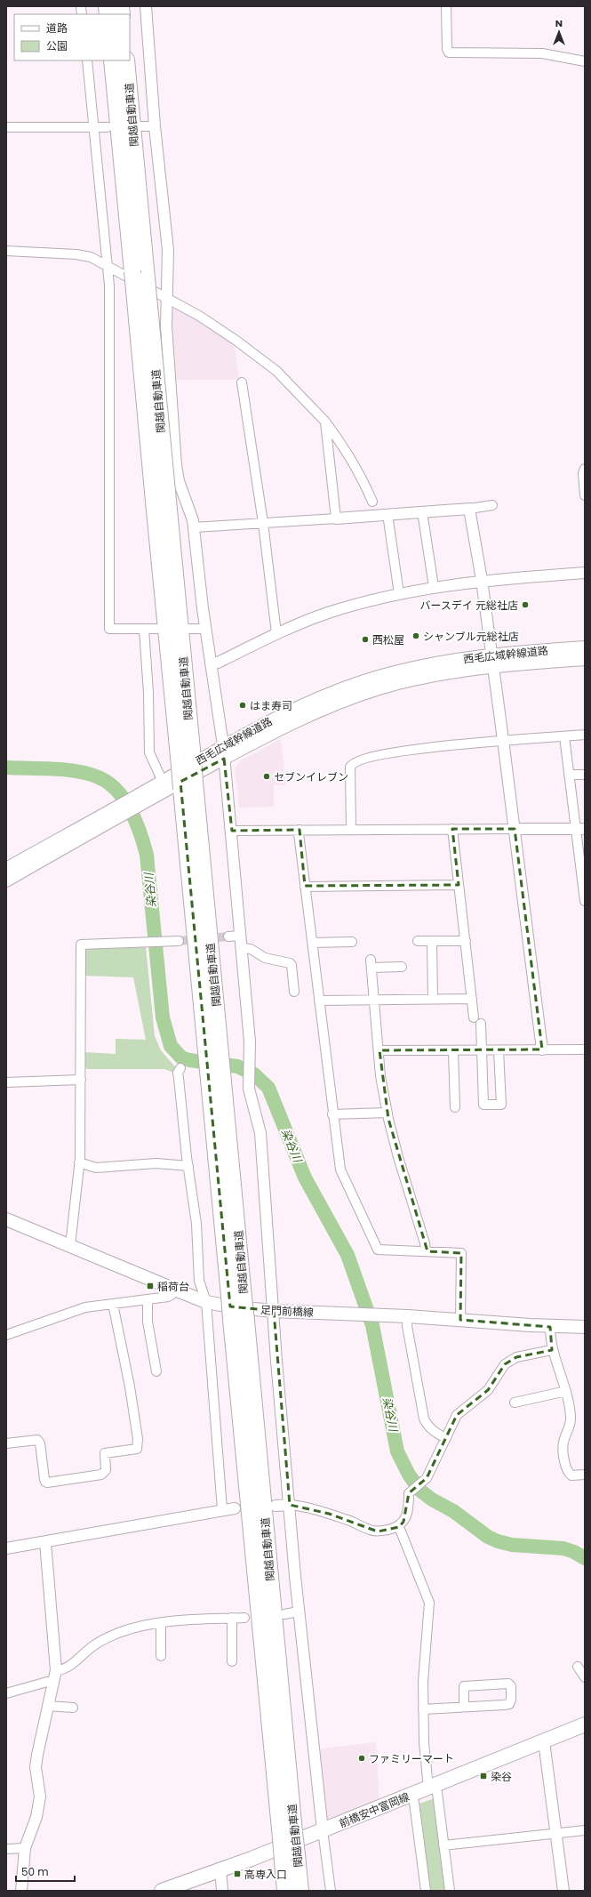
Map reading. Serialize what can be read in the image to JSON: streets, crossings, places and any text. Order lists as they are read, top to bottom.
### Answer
{
  "streets": {
    "highway": ["関越自動車道"],
    "main road": ["西毛広域幹線道路", "足門前橋線", "前橋安中富岡線"]
  },
  "water": ["染谷川"],
  "places": {
    "other": [
      "バースデイ 元総社店",
      "シャンブル元総社店",
      "西松屋",
      "はま寿司",
      "セブンイレブン",
      "ファミリーマート"
    ],
    "transit": ["稲荷台", "染谷", "高専入口"]
  },
  "legend": ["道路", "公園"],
  "scale_bar": "50 m",
  "north": "top"
}
